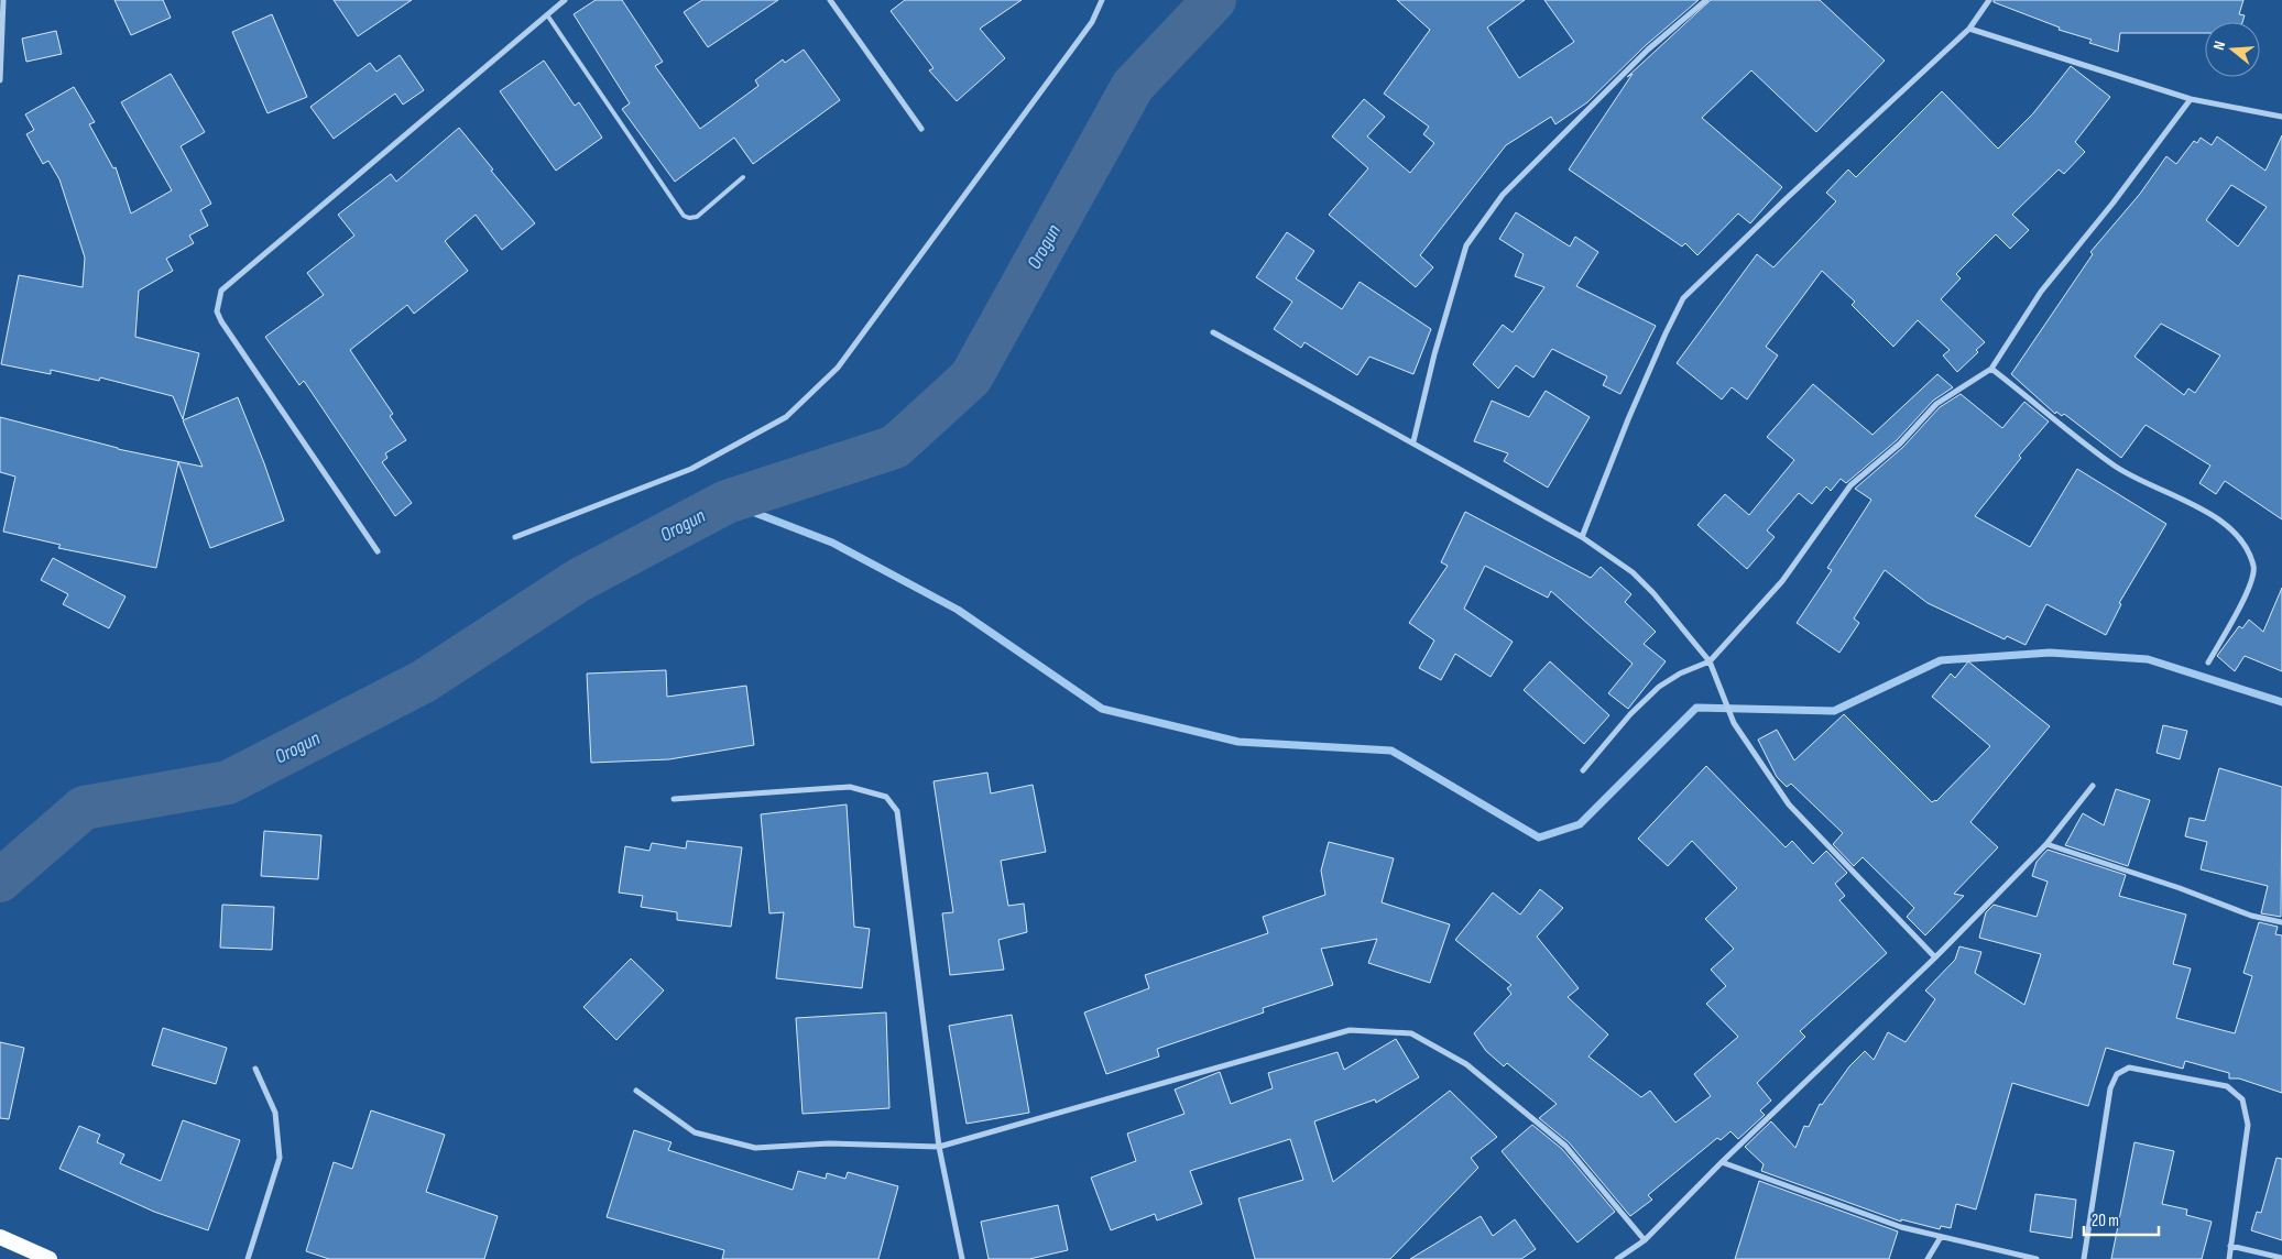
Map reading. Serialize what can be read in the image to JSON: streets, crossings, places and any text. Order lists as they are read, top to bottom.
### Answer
{
  "water": ["Orogun"],
  "scale_bar": "20 m",
  "north": "left"
}
